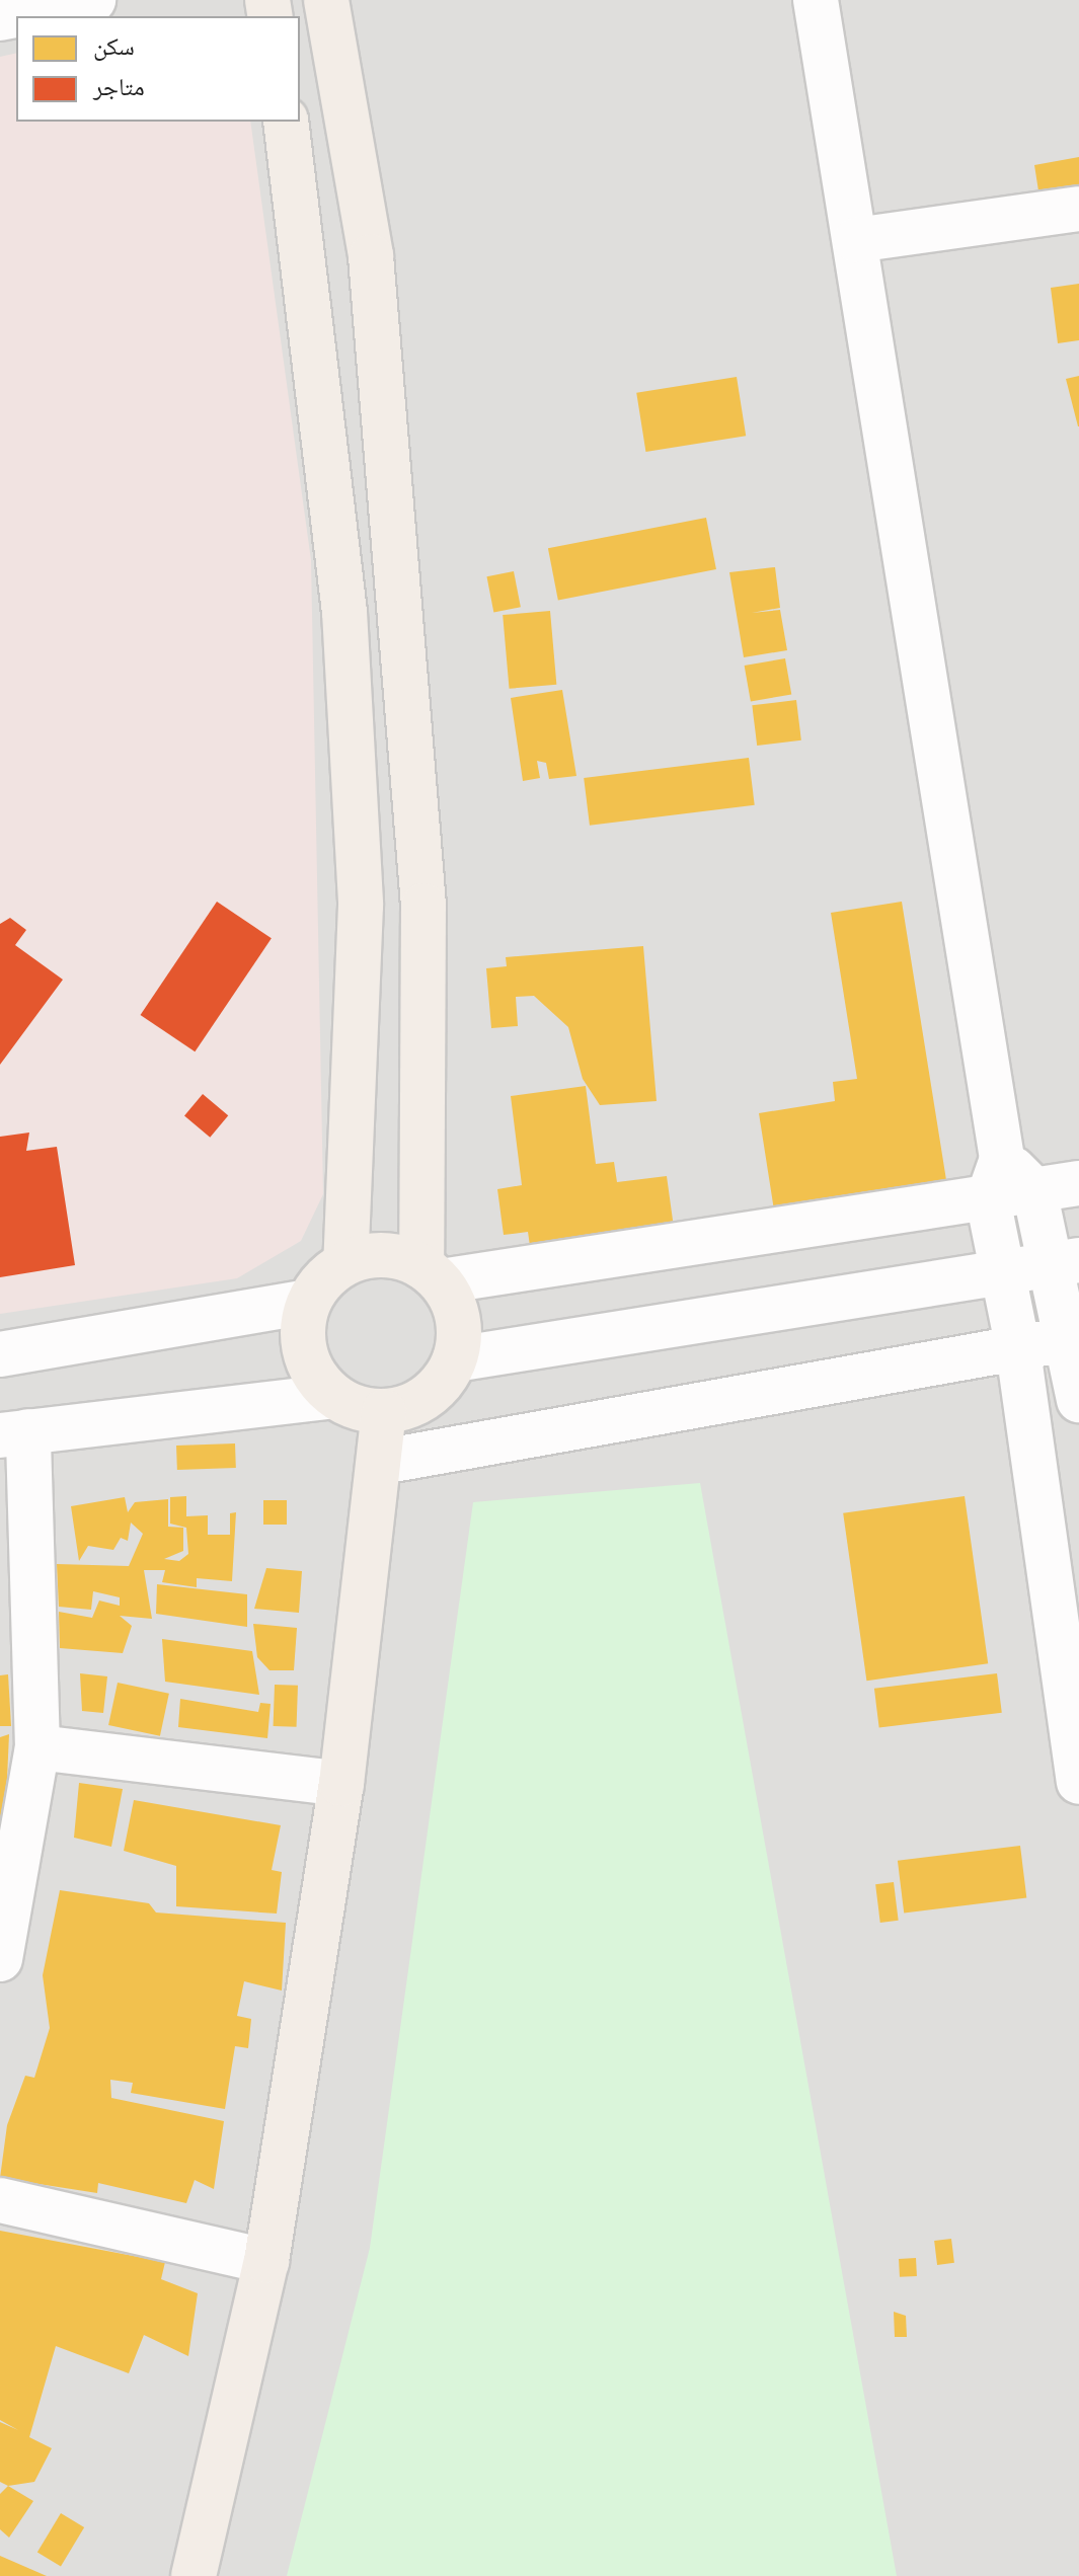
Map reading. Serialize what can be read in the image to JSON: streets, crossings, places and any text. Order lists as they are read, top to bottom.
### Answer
{
  "legend": ["سكن", "متاجر"]
}
